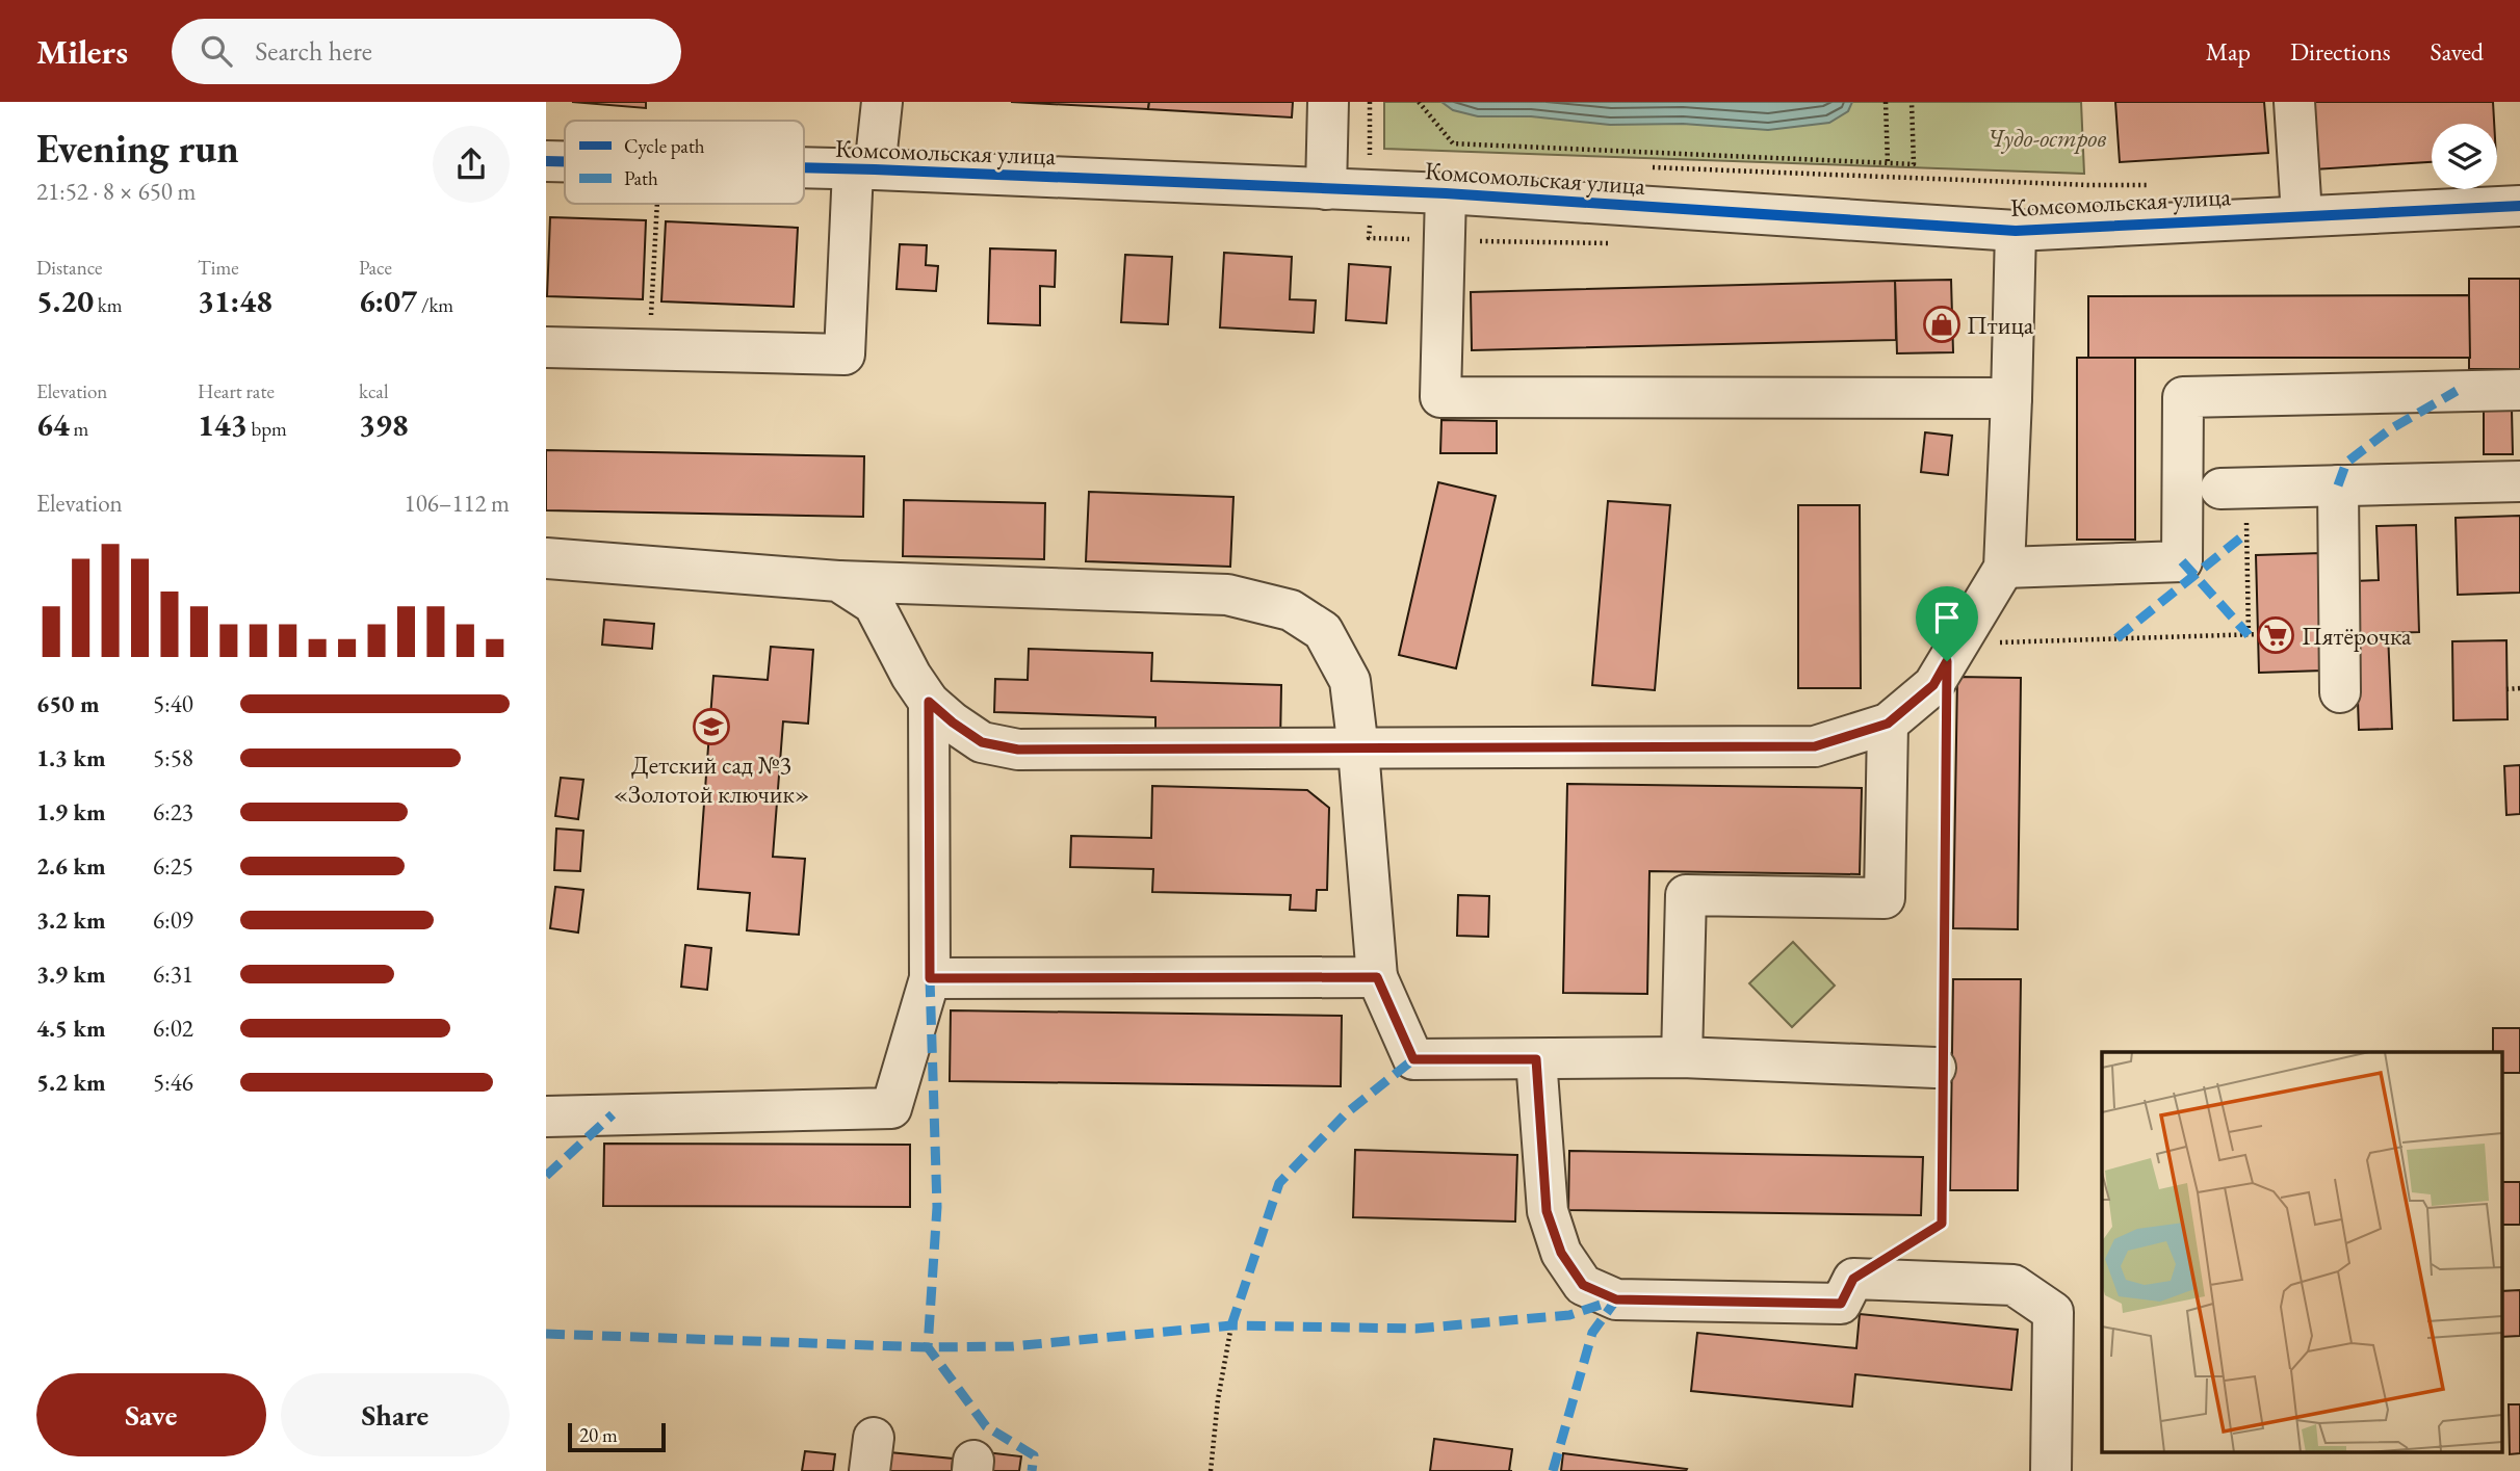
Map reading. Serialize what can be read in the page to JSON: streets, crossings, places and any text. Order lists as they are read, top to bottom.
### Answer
{
  "streets": {
    "street": ["Комсомольская улица"]
  },
  "parks": ["Чудо-остров"],
  "places": {
    "shop": ["Птица"],
    "supermarket": ["Пятёрочка"],
    "school or university": ["Детский сад №3 «Золотой ключик»"]
  },
  "legend": ["Cycle path", "Path"],
  "scale_bar": "20 m",
  "page": {
    "header": "Milers",
    "search": "Search here",
    "nav": ["Map", "Directions", "Saved"],
    "heading": ["Evening run", "21:52 · 8 × 650 m"],
    "stats": [
      ["Distance", "5.20 km"],
      ["Time", "31:48"],
      ["Pace", "6:07 /km"],
      ["Elevation", "64 m"],
      ["Heart rate", "143 bpm"],
      ["kcal", "398"]
    ],
    "chart": ["Elevation", "106–112 m"],
    "list": [
      {
        "name": "650 m",
        "note": "5:40"
      },
      {
        "name": "1.3 km",
        "note": "5:58"
      },
      {
        "name": "1.9 km",
        "note": "6:23"
      },
      {
        "name": "2.6 km",
        "note": "6:25"
      },
      {
        "name": "3.2 km",
        "note": "6:09"
      },
      {
        "name": "3.9 km",
        "note": "6:31"
      },
      {
        "name": "4.5 km",
        "note": "6:02"
      },
      {
        "name": "5.2 km",
        "note": "5:46"
      }
    ],
    "buttons": ["Save", "Share"],
    "scale": "20 m"
  }
}
